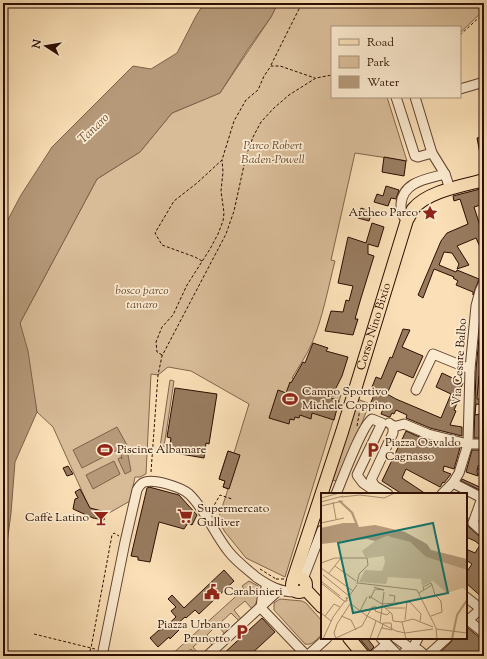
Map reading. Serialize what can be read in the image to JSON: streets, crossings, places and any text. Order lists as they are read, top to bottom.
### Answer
{
  "streets": {
    "main road": ["Corso Nino Bixio"],
    "street": ["Via Cesare Balbo"]
  },
  "water": ["Tanaro"],
  "parks": ["Parco Robert Baden-Powell", "bosco parco tanaro"],
  "places": {
    "place": ["Archeo Parco"],
    "sports": ["Campo Sportivo Michele Coppino", "Piscine Albamare"],
    "parking": ["Piazza Osvaldo Cagnasso", "Piazza Urbano Prunotto"],
    "supermarket": ["Supermercato Gulliver"],
    "bar": ["Caffè Latino"],
    "public building": ["Carabinieri"]
  },
  "legend": ["Road", "Park", "Water"],
  "north": "left"
}
